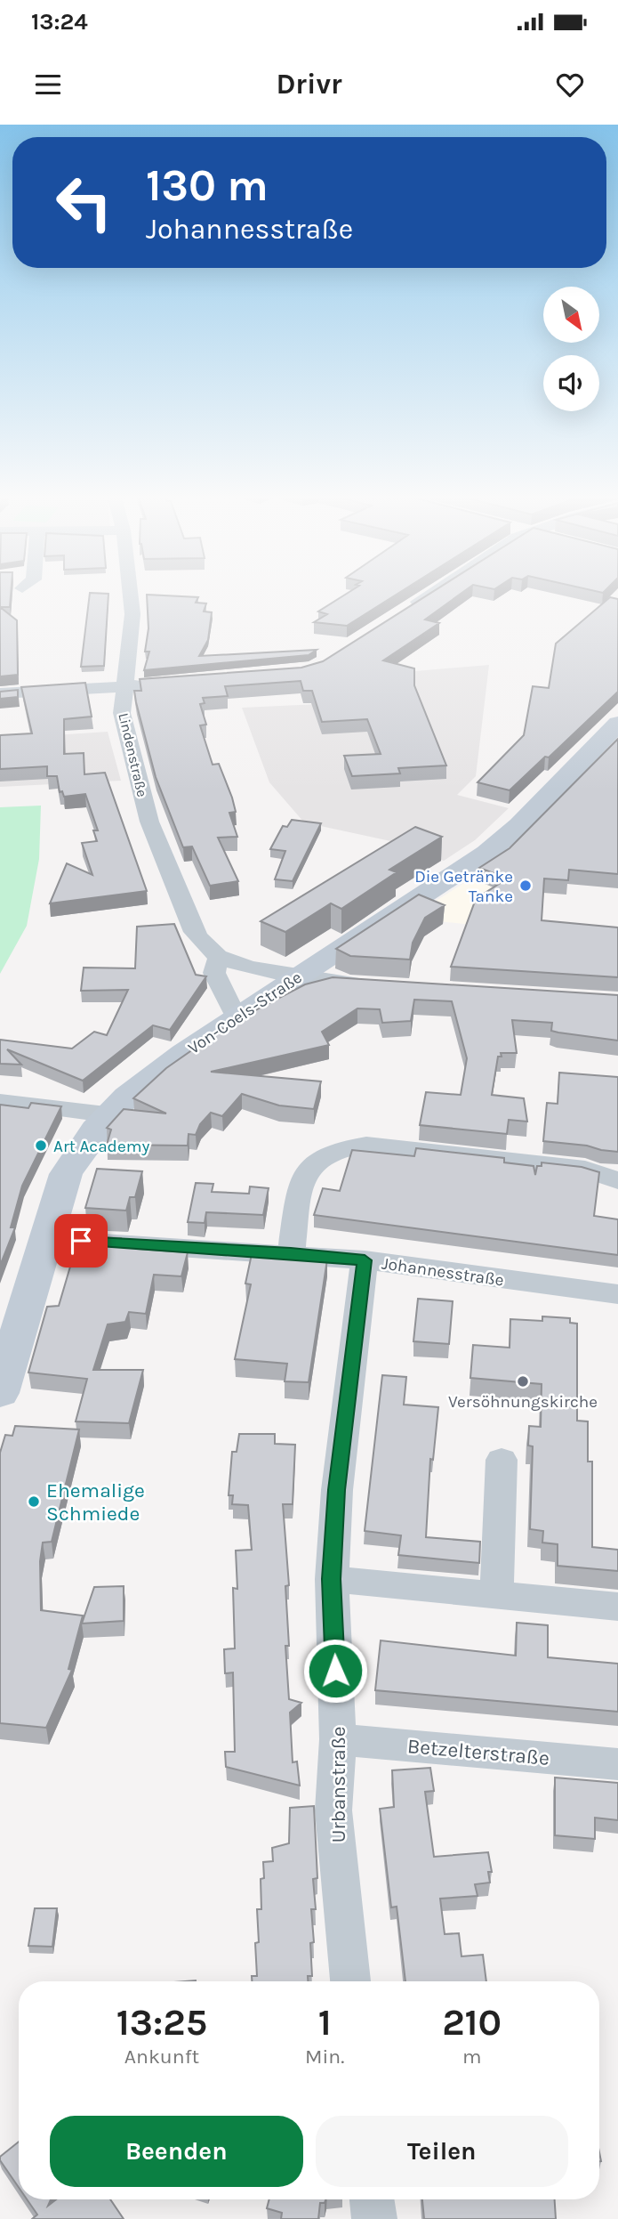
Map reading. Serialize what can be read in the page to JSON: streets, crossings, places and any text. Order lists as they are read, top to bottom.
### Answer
{
  "streets": {
    "main road": ["Von-Coels-Straße"],
    "street": [
      "Lindenstraße",
      "Johannesstraße",
      "Betzelterstraße",
      "Urbanstraße"
    ]
  },
  "crossings": [
    ["Johannesstraße", "Urbanstraße"],
    ["Betzelterstraße", "Urbanstraße"]
  ],
  "places": [
    "Die Getränke Tanke",
    "Art Academy",
    "Versöhnungskirche",
    "Ehemalige Schmiede"
  ],
  "north": "bottom right",
  "page": {
    "status": "13:24",
    "header": "Drivr",
    "turn": ["130 m", "Johannesstraße"],
    "eta": [
      "13:25",
      "Ankunft",
      "1",
      "Min.",
      "210",
      "m"
    ],
    "buttons": ["Beenden", "Teilen"]
  }
}
